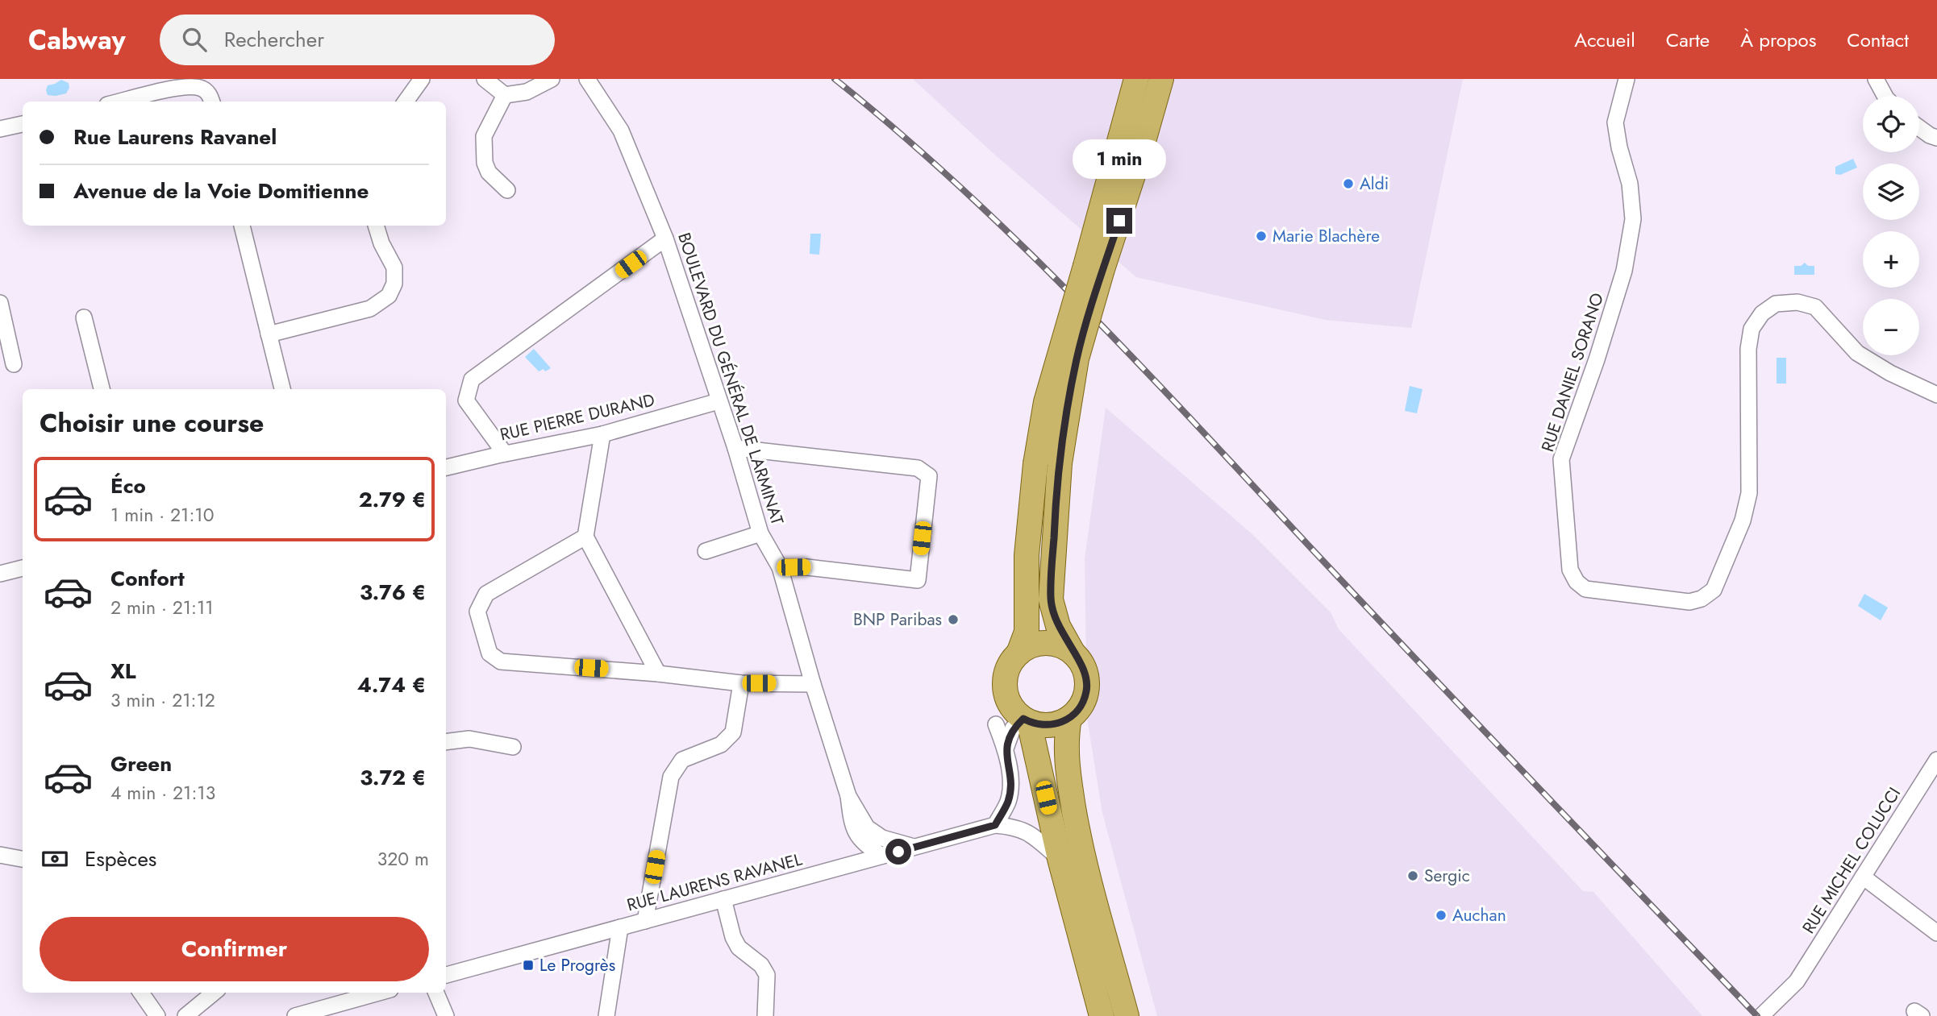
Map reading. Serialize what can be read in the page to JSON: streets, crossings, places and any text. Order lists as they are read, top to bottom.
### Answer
{
  "streets": {
    "street": [
      "RUE DANIEL SORANO",
      "BOULEVARD DU GÉNÉRAL DE LARMINAT",
      "RUE PIERRE DURAND",
      "RUE MICHEL COLUCCI",
      "RUE LAURENS RAVANEL"
    ]
  },
  "crossings": [
    ["BOULEVARD DU GÉNÉRAL DE LARMINAT", "RUE PIERRE DURAND"],
    ["BOULEVARD DU GÉNÉRAL DE LARMINAT", "RUE LAURENS RAVANEL"]
  ],
  "places": {
    "other": [
      "Aldi",
      "Marie Blachère",
      "BNP Paribas",
      "Sergic",
      "Auchan"
    ],
    "transit": ["Le Progrès"]
  },
  "page": {
    "header": "Cabway",
    "search": "Rechercher",
    "nav": [
      "Accueil",
      "Carte",
      "À propos",
      "Contact"
    ],
    "map_buttons": ["+", "−"],
    "banner": ["Rue Laurens Ravanel", "Avenue de la Voie Domitienne"],
    "bubble": "1 min",
    "heading": "Choisir une course",
    "list": [
      {
        "name": "Éco",
        "note": "1 min · 21:10",
        "value": "2.79 €"
      },
      {
        "name": "Confort",
        "note": "2 min · 21:11",
        "value": "3.76 €"
      },
      {
        "name": "XL",
        "note": "3 min · 21:12",
        "value": "4.74 €"
      },
      {
        "name": "Green",
        "note": "4 min · 21:13",
        "value": "3.72 €"
      }
    ],
    "pay": ["Espèces", "320 m"],
    "buttons": "Confirmer"
  }
}
